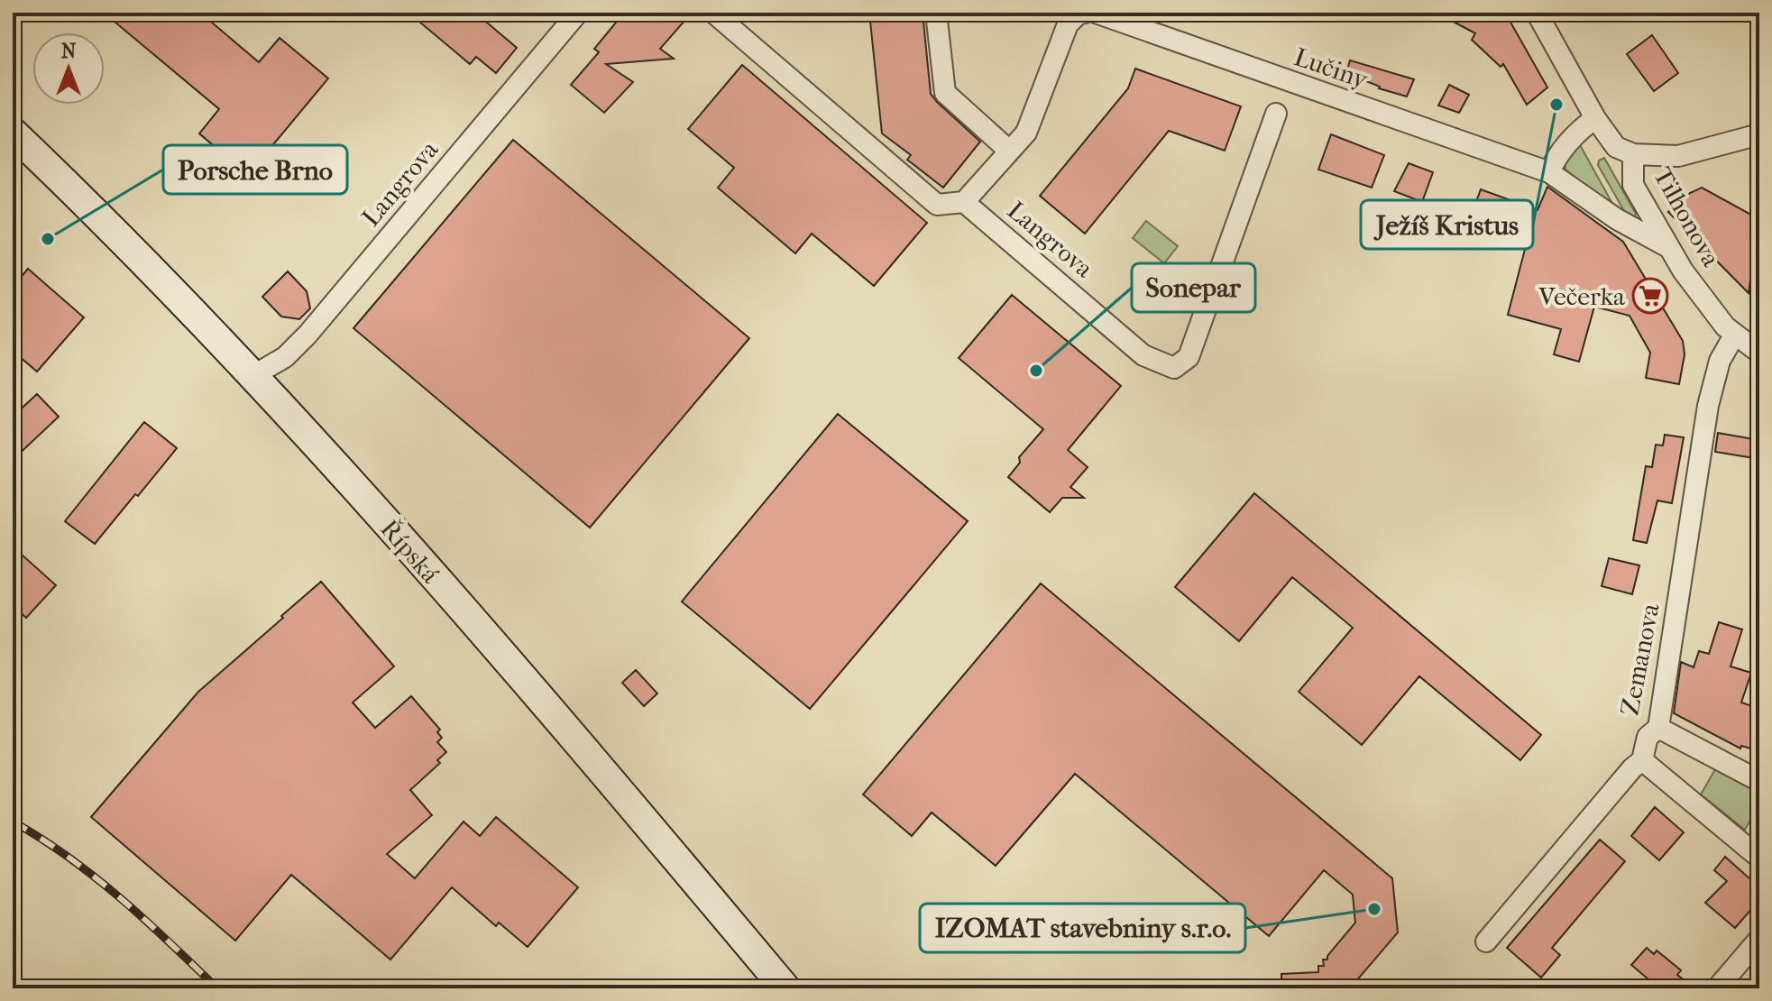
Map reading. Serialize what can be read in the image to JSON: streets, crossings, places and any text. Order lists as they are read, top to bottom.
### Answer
{
  "streets": {
    "street": [
      "Lučiny",
      "Langrova",
      "Tilhonova",
      "Řípská",
      "Zemanova"
    ]
  },
  "crossings": [
    ["Lučiny", "Tilhonova"],
    ["Langrova", "Řípská"],
    ["Tilhonova", "Zemanova"]
  ],
  "places": {
    "other": [
      "Ježíš Kristus",
      "Porsche Brno",
      "Sonepar",
      "IZOMAT stavebniny s.r.o."
    ],
    "supermarket": ["Večerka"]
  },
  "north": "top"
}
